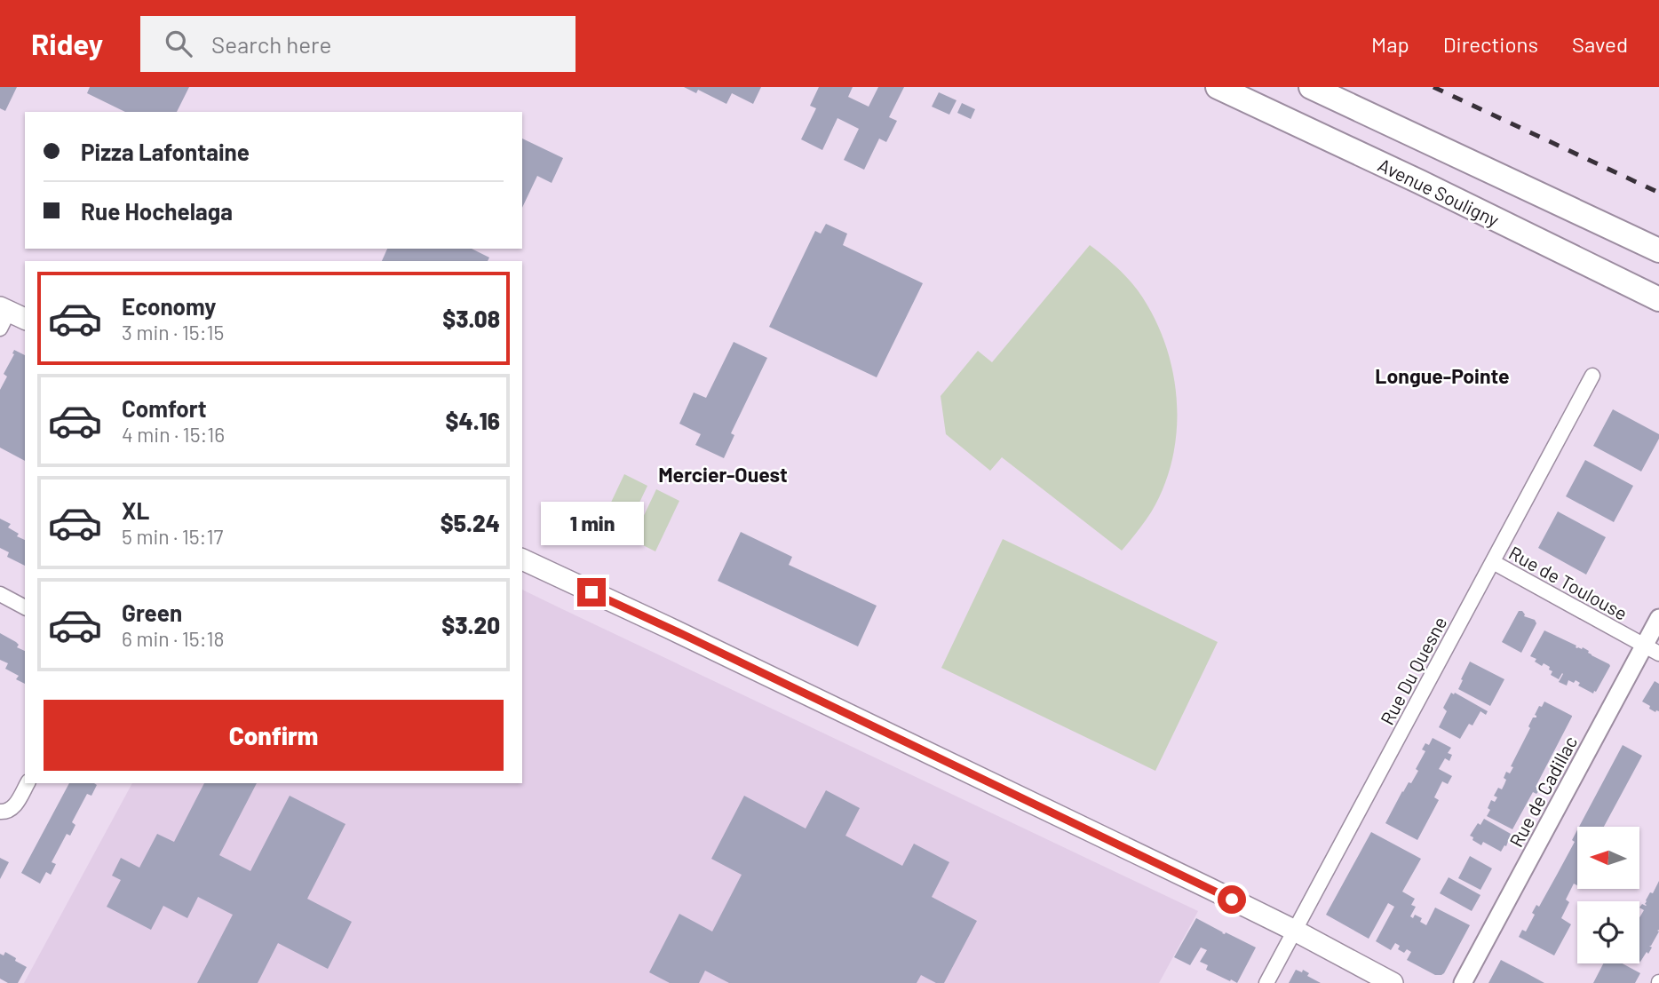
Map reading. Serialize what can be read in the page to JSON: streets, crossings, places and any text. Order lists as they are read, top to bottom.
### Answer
{
  "streets": {
    "highway": ["Avenue Souligny"],
    "street": ["Rue de Toulouse", "Rue Du Quesne", "Rue de Cadillac"]
  },
  "crossings": [
    ["Rue de Toulouse", "Rue Du Quesne"],
    ["Rue de Toulouse", "Rue de Cadillac"]
  ],
  "districts": ["Longue-Pointe", "Mercier-Ouest"],
  "north": "left",
  "page": {
    "header": "Ridey",
    "search": "Search here",
    "nav": ["Map", "Directions", "Saved"],
    "banner": ["Pizza Lafontaine", "Rue Hochelaga"],
    "list": [
      {
        "name": "Economy",
        "note": "3 min · 15:15",
        "value": "$3.08"
      },
      {
        "name": "Comfort",
        "note": "4 min · 15:16",
        "value": "$4.16"
      },
      {
        "name": "XL",
        "note": "5 min · 15:17",
        "value": "$5.24"
      },
      {
        "name": "Green",
        "note": "6 min · 15:18",
        "value": "$3.20"
      }
    ],
    "bubble": "1 min",
    "buttons": "Confirm"
  }
}
